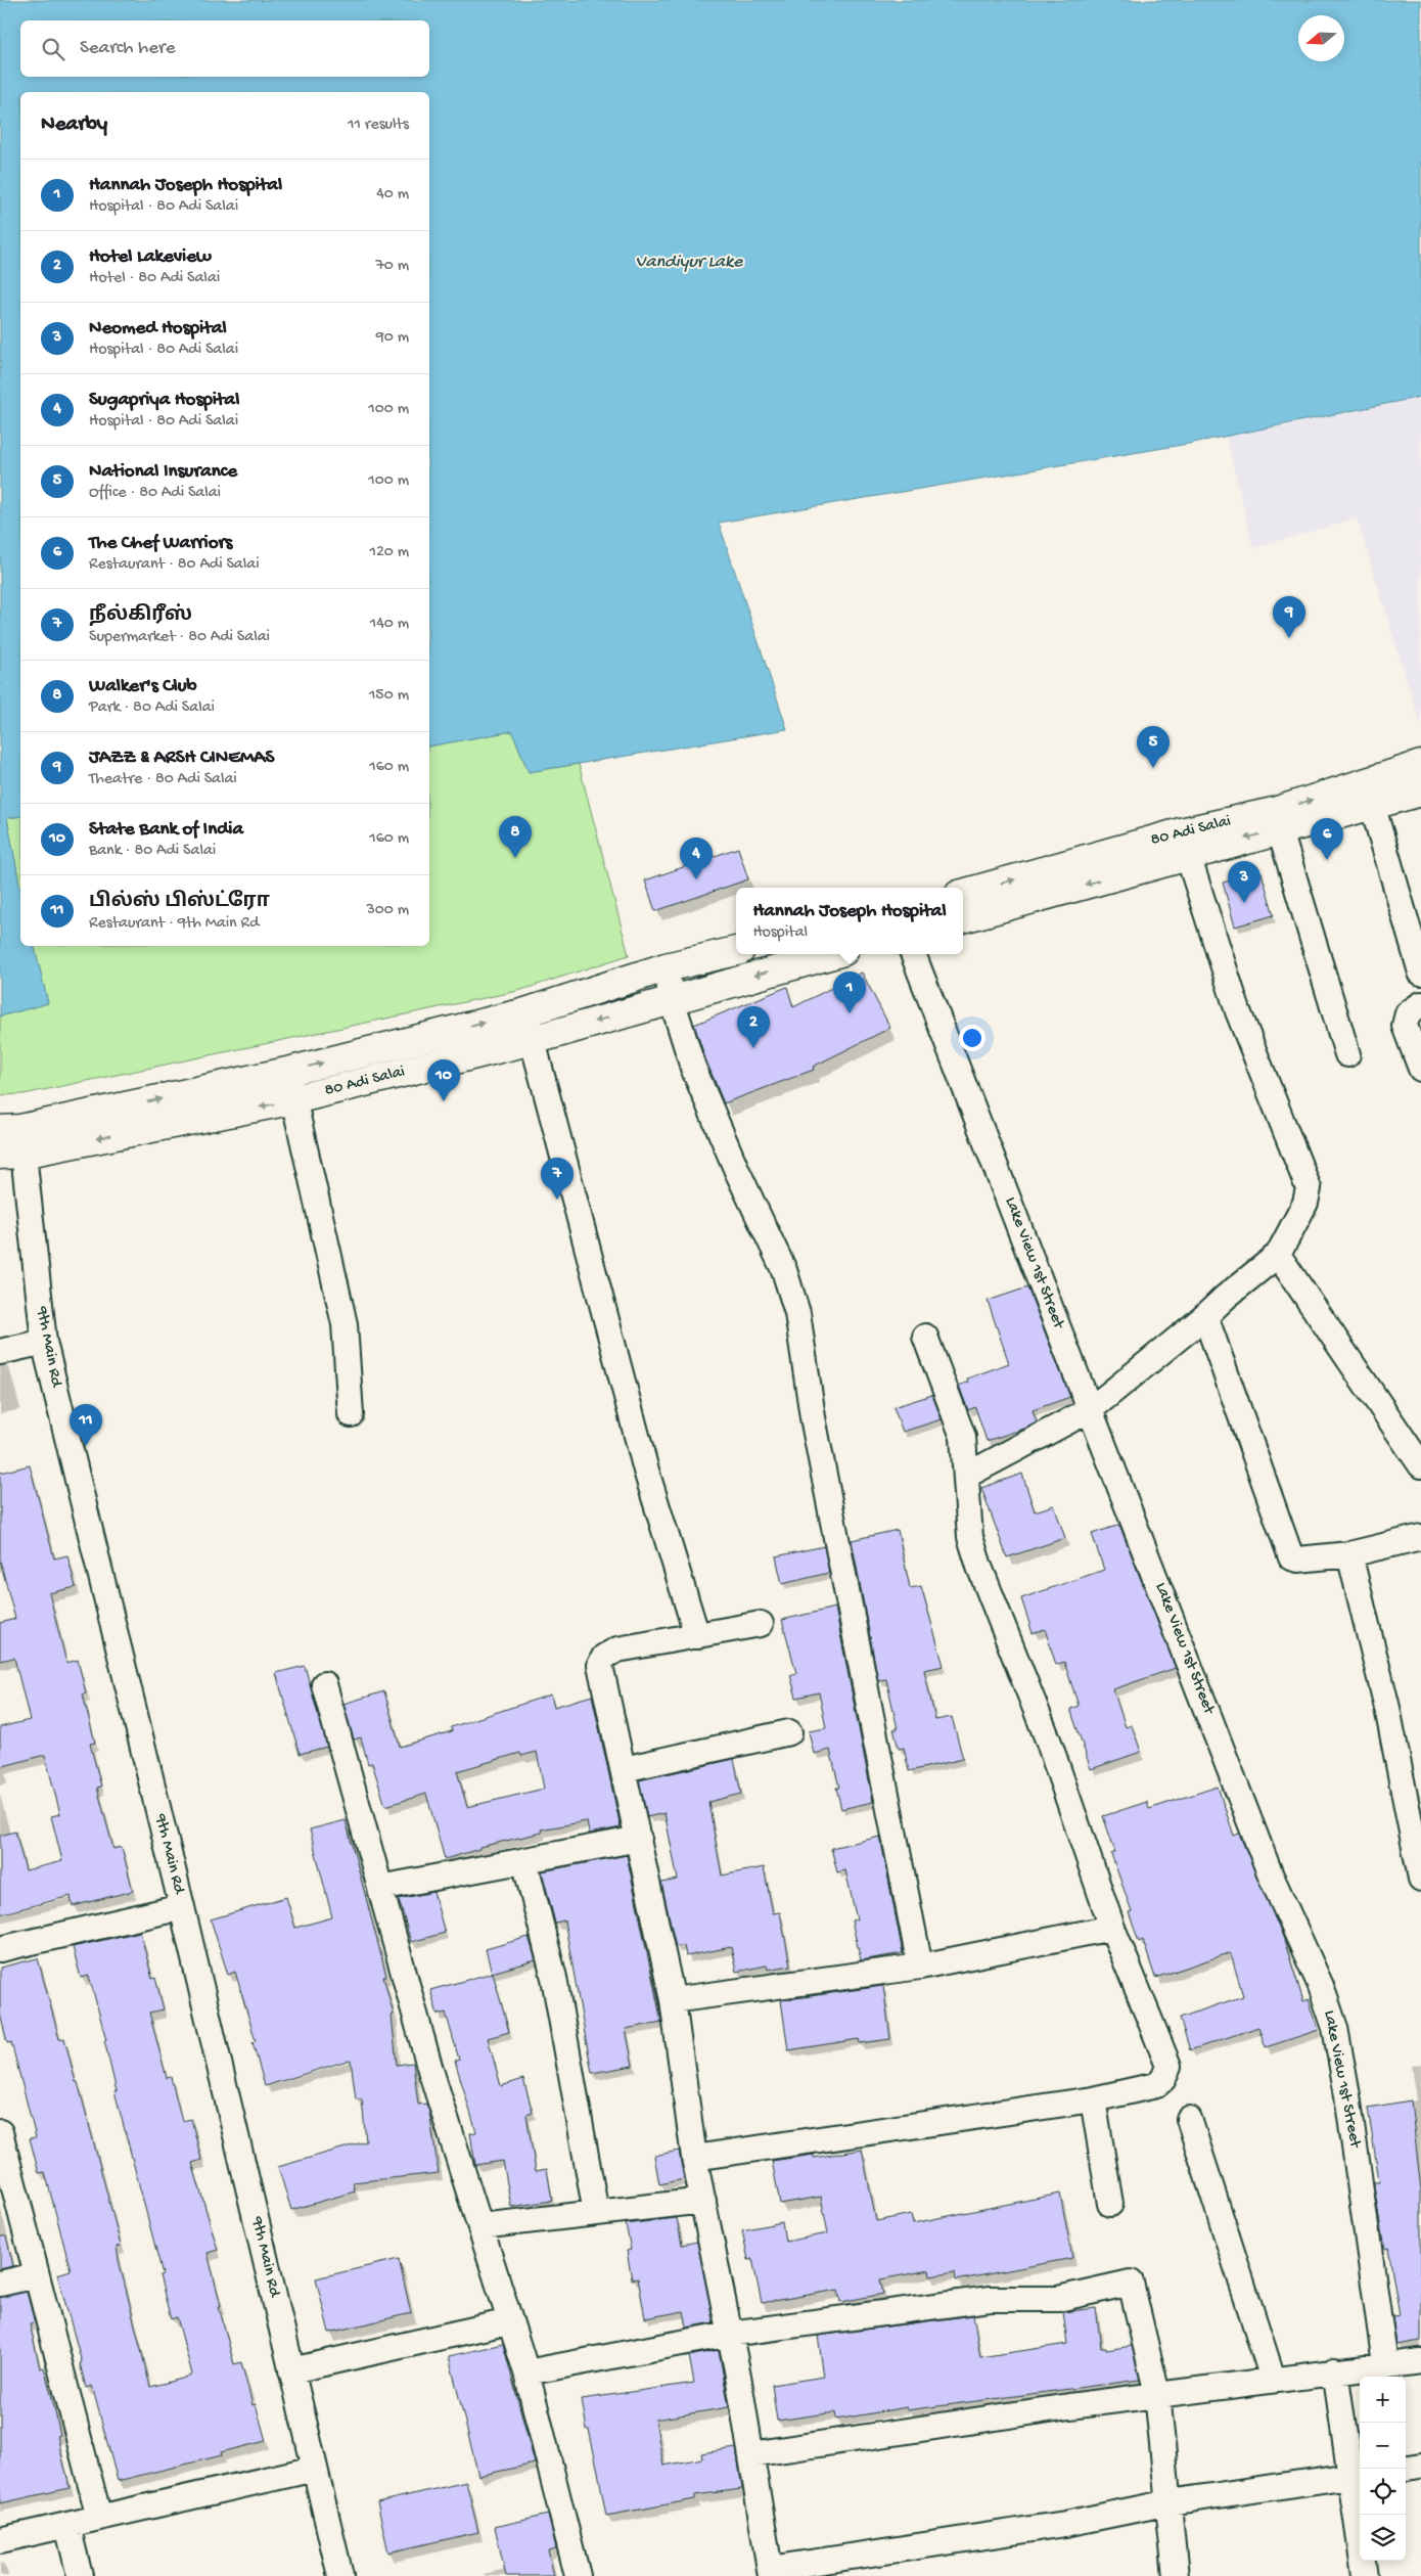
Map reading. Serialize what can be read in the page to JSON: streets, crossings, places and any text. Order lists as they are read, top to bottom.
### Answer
{
  "streets": {
    "main road": ["80 Adi Salai"],
    "street": ["Lake View 1st Street", "9th Main Rd"]
  },
  "crossings": [
    ["80 Adi Salai", "9th Main Rd"]
  ],
  "water": ["Vandiyur Lake"],
  "north": "left",
  "page": {
    "search": "Search here",
    "heading": ["Nearby", "11 results"],
    "list": [
      {
        "mark": "1",
        "name": "Hannah Joseph Hospital",
        "note": "Hospital · 80 Adi Salai",
        "value": "40 m"
      },
      {
        "mark": "2",
        "name": "Hotel Lakeview",
        "note": "Hotel · 80 Adi Salai",
        "value": "70 m"
      },
      {
        "mark": "3",
        "name": "Neomed Hospital",
        "note": "Hospital · 80 Adi Salai",
        "value": "90 m"
      },
      {
        "mark": "4",
        "name": "Sugapriya Hospital",
        "note": "Hospital · 80 Adi Salai",
        "value": "100 m"
      },
      {
        "mark": "5",
        "name": "National Insurance",
        "note": "Office · 80 Adi Salai",
        "value": "100 m"
      },
      {
        "mark": "6",
        "name": "The Chef Warriors",
        "note": "Restaurant · 80 Adi Salai",
        "value": "120 m"
      },
      {
        "mark": "7",
        "name": "நீல்கிரீஸ்",
        "note": "Supermarket · 80 Adi Salai",
        "value": "140 m"
      },
      {
        "mark": "8",
        "name": "Walker's Club",
        "note": "Park · 80 Adi Salai",
        "value": "150 m"
      },
      {
        "mark": "9",
        "name": "JAZZ & ARSH CINEMAS",
        "note": "Theatre · 80 Adi Salai",
        "value": "160 m"
      },
      {
        "mark": "10",
        "name": "State Bank of India",
        "note": "Bank · 80 Adi Salai",
        "value": "160 m"
      },
      {
        "mark": "11",
        "name": "பில்ஸ் பிஸ்ட்ரோ",
        "note": "Restaurant · 9th Main Rd",
        "value": "300 m"
      }
    ],
    "pins": [
      "9",
      "5",
      "8",
      "6",
      "4",
      "3",
      "1",
      "2",
      "10",
      "7",
      "11"
    ],
    "popup": ["Hannah Joseph Hospital", "Hospital"],
    "map_buttons": ["+", "−"]
  }
}
